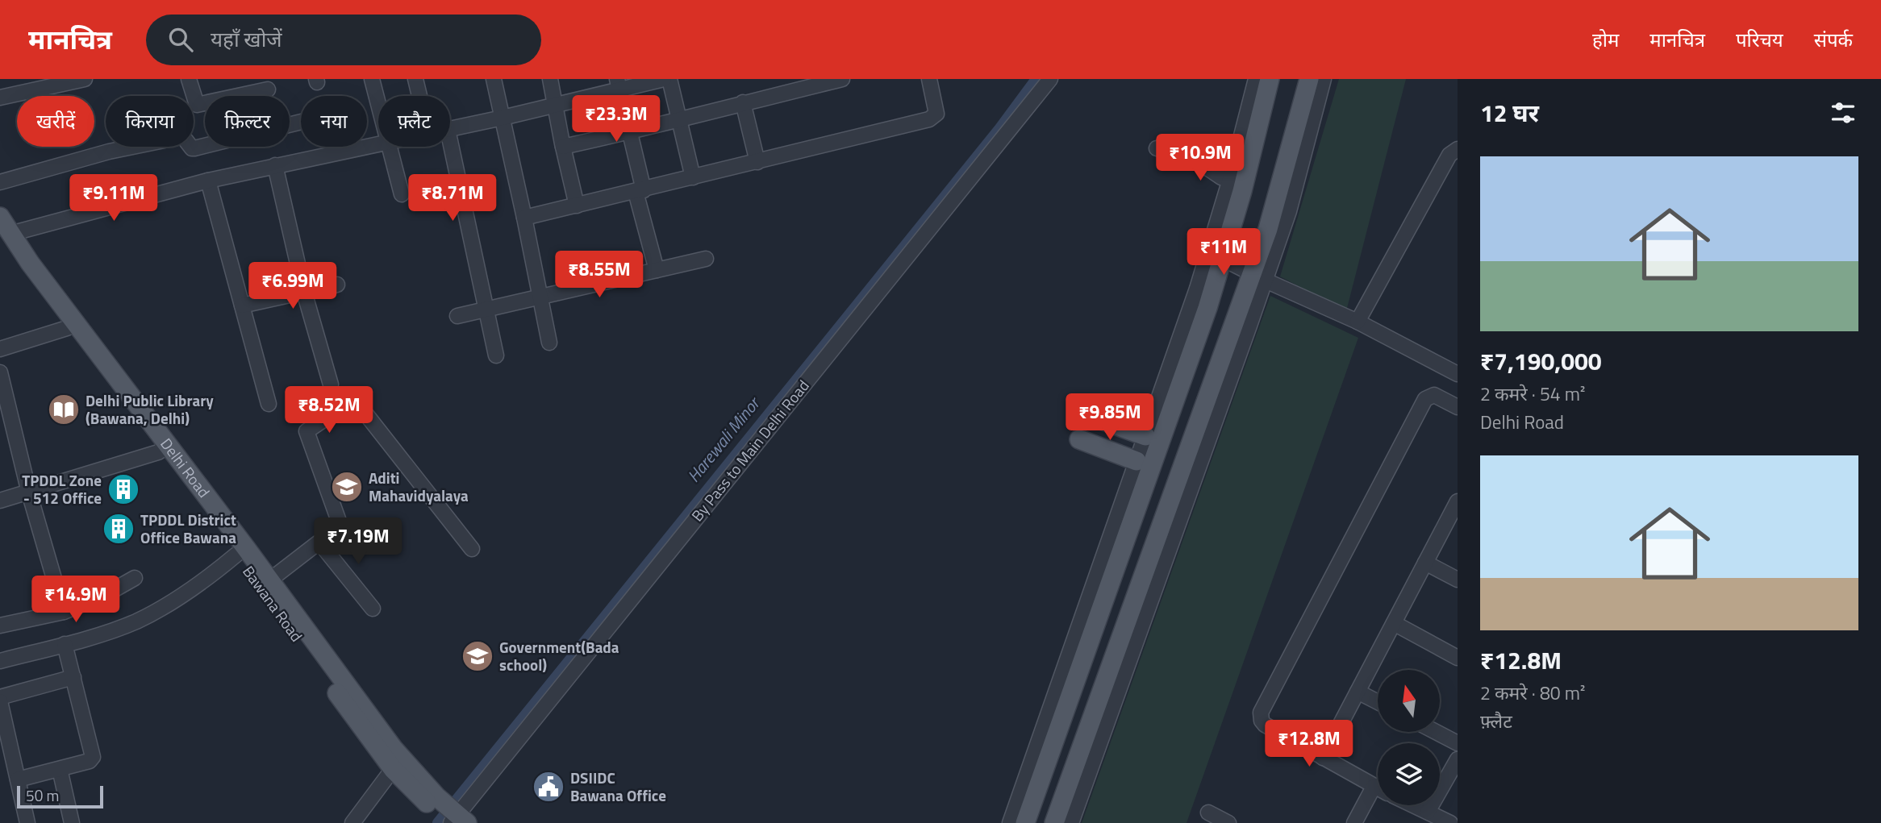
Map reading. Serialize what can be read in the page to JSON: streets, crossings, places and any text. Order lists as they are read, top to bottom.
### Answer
{
  "streets": {
    "main road": ["Delhi Road", "Bawana Road"],
    "street": ["By Pass to Main Delhi Road"]
  },
  "crossings": [
    ["By Pass to Main Delhi Road", "Bawana Road"],
    ["Delhi Road", "Bawana Road"]
  ],
  "water": ["Harewali Minor"],
  "places": {
    "library": ["Delhi Public Library (Bawana, Delhi)"],
    "school or university": ["Aditi Mahavidyalaya", "Government(Bada school)"],
    "building": ["TPDDL Zone - 512 Office", "TPDDL District Office Bawana"],
    "public building": ["DSIIDC Bawana Office"]
  },
  "scale_bar": "50 m",
  "north": "top",
  "page": {
    "header": "मानचित्र",
    "search": "यहाँ खोजें",
    "nav": [
      "होम",
      "मानचित्र",
      "परिचय",
      "संपर्क"
    ],
    "heading": "12 घर",
    "price": [
      "₹23.3M",
      "₹10.9M",
      "₹9.11M",
      "₹8.71M",
      "₹11M",
      "₹8.55M",
      "₹6.99M",
      "₹8.52M",
      "₹9.85M",
      "₹7.19M",
      "₹14.9M",
      "₹12.8M"
    ],
    "chip": [
      "खरीदें",
      "किराया",
      "फ़िल्टर",
      "नया",
      "फ़्लैट"
    ],
    "list": [
      {
        "name": "₹7,190,000",
        "note": "2 कमरे · 54 m² · Delhi Road"
      },
      {
        "name": "₹12.8M",
        "note": "2 कमरे · 80 m² · फ़्लैट"
      }
    ],
    "scale": "50 m"
  }
}
